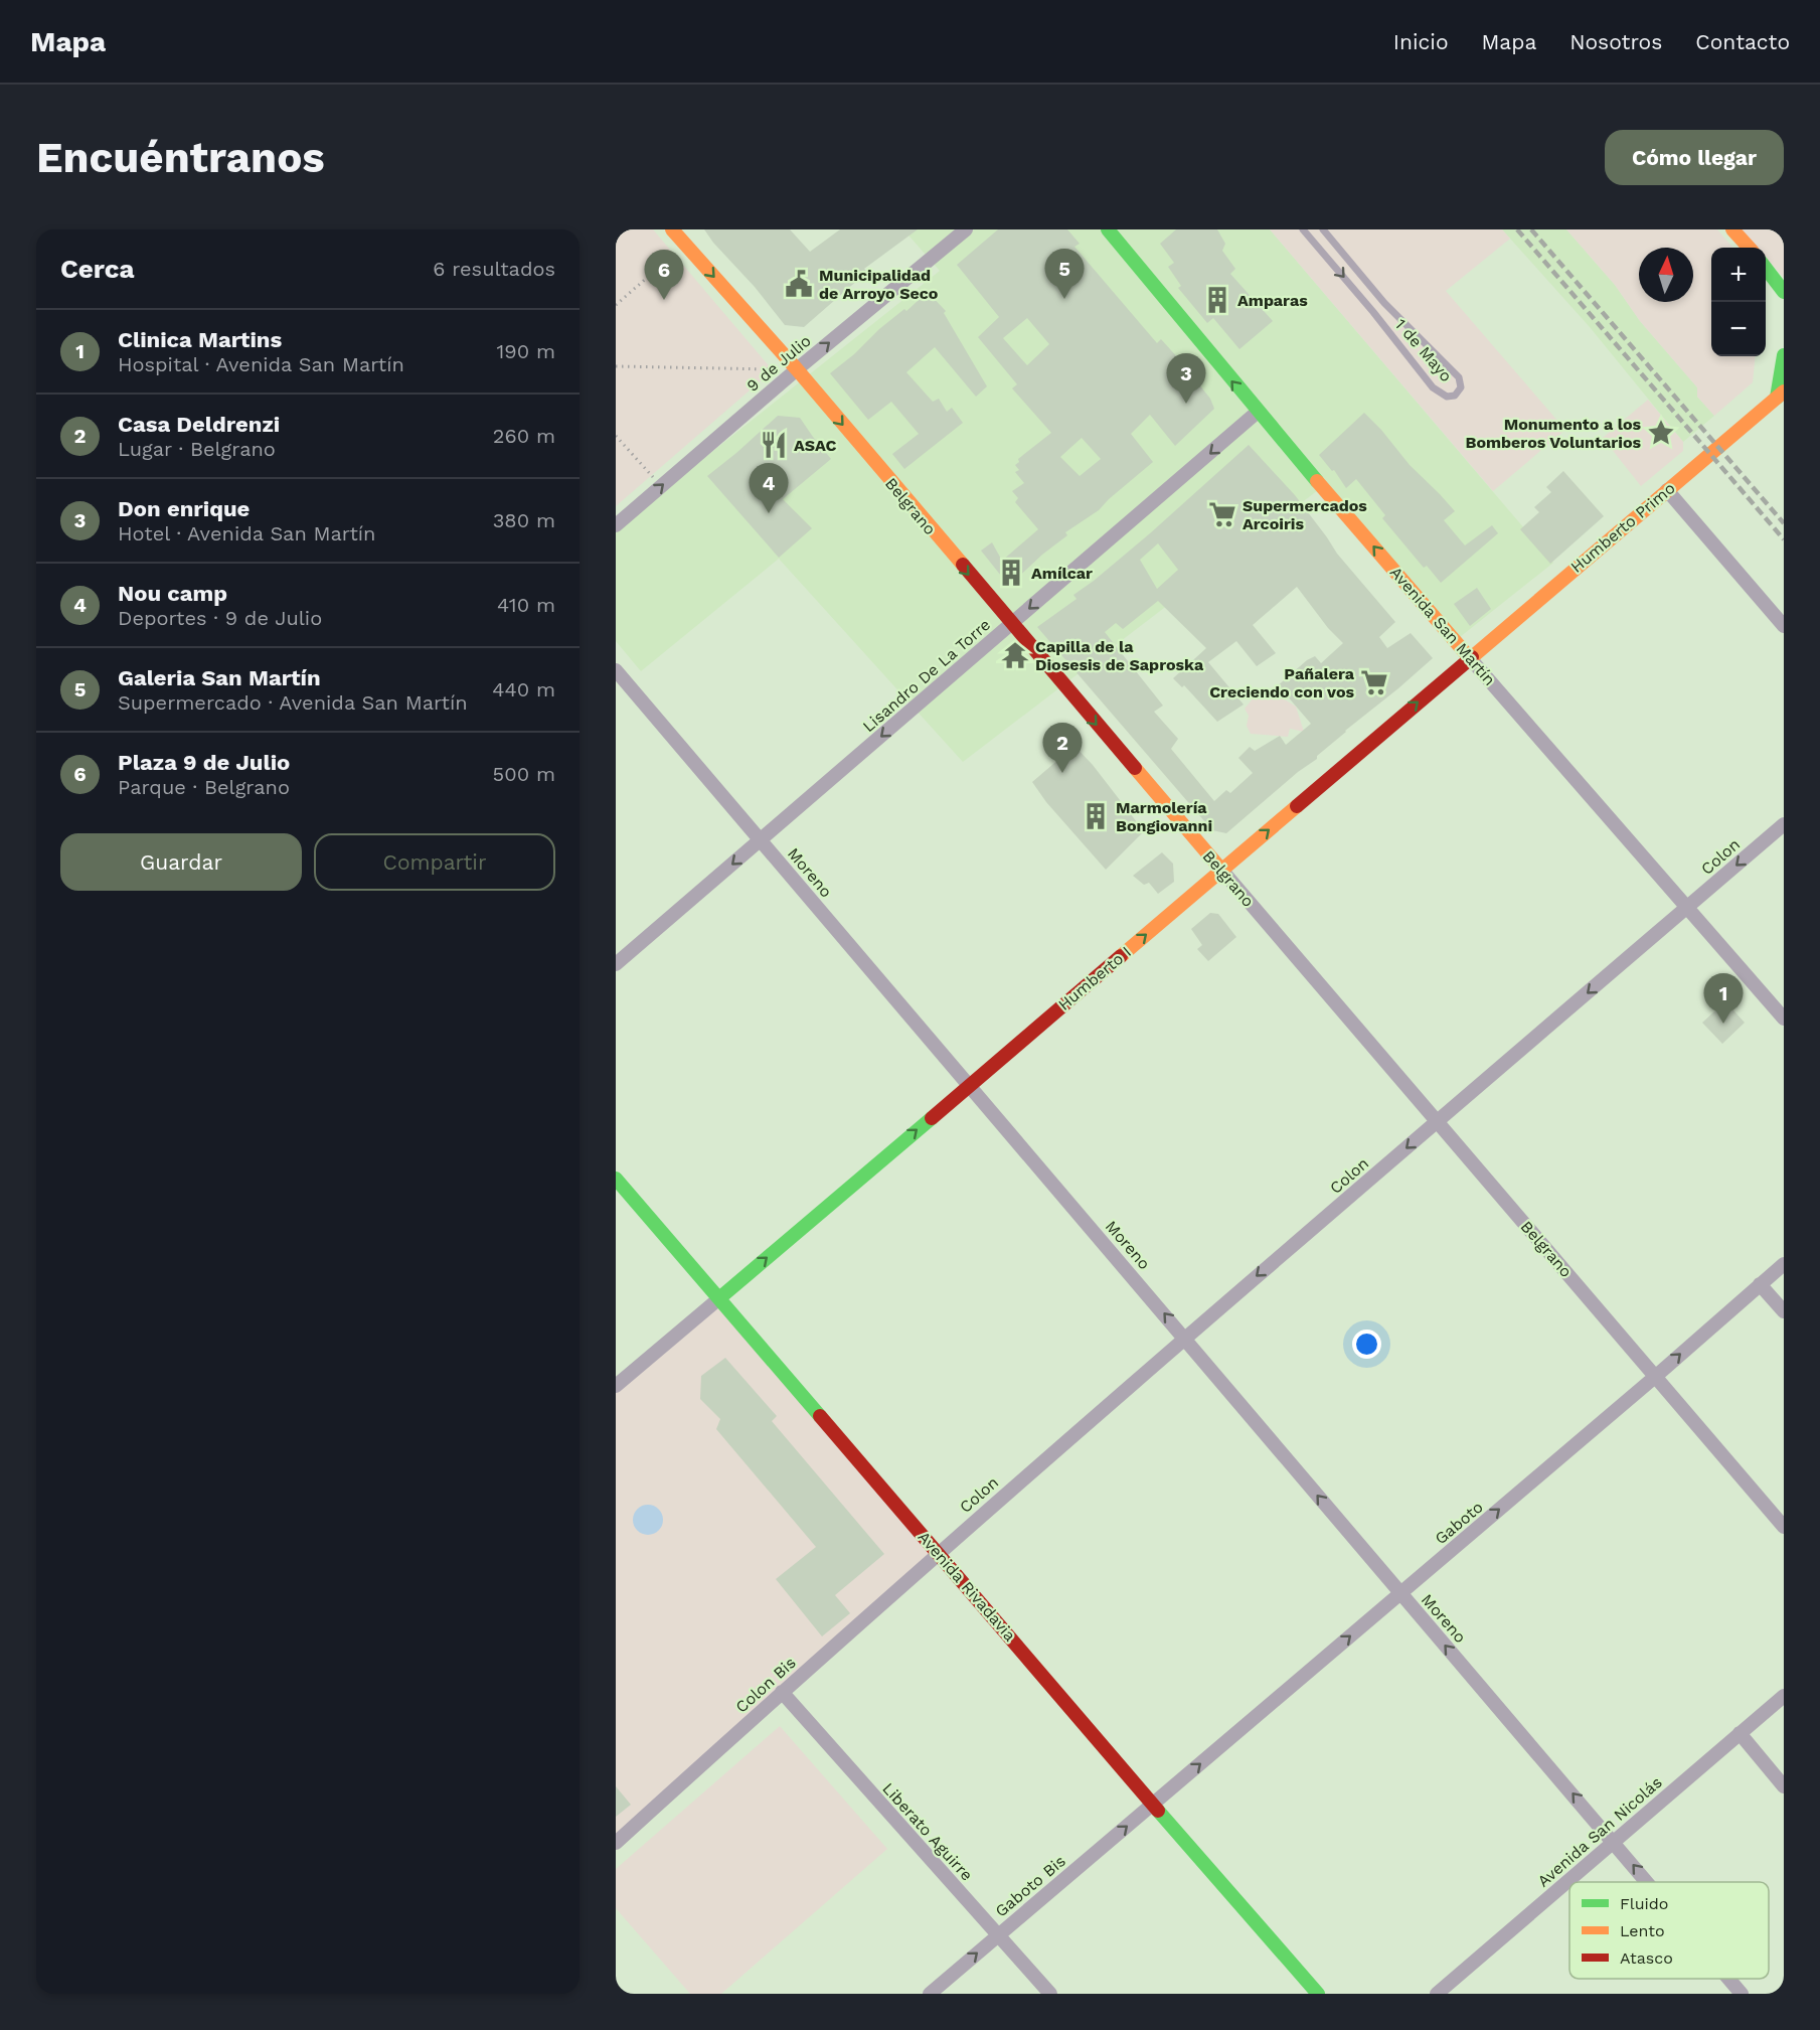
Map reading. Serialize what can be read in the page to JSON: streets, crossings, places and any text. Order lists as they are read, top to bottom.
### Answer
{
  "streets": {
    "street": [
      "9 de Julio",
      "Belgrano",
      "Humberto Primo",
      "Avenida San Martín",
      "Lisandro De La Torre",
      "Colon",
      "Moreno",
      "Humberto I",
      "Gaboto",
      "Avenida Rivadavia",
      "Colon Bis",
      "Liberato Aguirre",
      "Avenida San Nicolás",
      "Gaboto Bis"
    ],
    "lane": ["1 de Mayo"]
  },
  "crossings": [
    ["9 de Julio", "Belgrano"],
    ["Belgrano", "Lisandro De La Torre"],
    ["Belgrano", "Colon"],
    ["Belgrano", "Humberto I"],
    ["Belgrano", "Gaboto"],
    ["Humberto Primo", "Avenida San Martín"],
    ["Humberto Primo", "Humberto I"],
    ["Avenida San Martín", "Lisandro De La Torre"],
    ["Avenida San Martín", "Colon"],
    ["Avenida San Martín", "Humberto I"],
    ["Lisandro De La Torre", "Moreno"],
    ["Colon", "Moreno"],
    ["Colon", "Avenida Rivadavia"],
    ["Colon", "Colon Bis"],
    ["Moreno", "Humberto I"],
    ["Moreno", "Gaboto"],
    ["Moreno", "Avenida San Nicolás"],
    ["Humberto I", "Avenida Rivadavia"],
    ["Gaboto", "Avenida Rivadavia"],
    ["Gaboto", "Gaboto Bis"],
    ["Avenida Rivadavia", "Colon Bis"],
    ["Avenida Rivadavia", "Gaboto Bis"],
    ["Colon Bis", "Liberato Aguirre"],
    ["Liberato Aguirre", "Gaboto Bis"]
  ],
  "one_way": [
    "9 de Julio",
    "Belgrano",
    "Avenida San Martín",
    "Lisandro De La Torre",
    "Colon",
    "Moreno",
    "Humberto I",
    "Gaboto",
    "Gaboto Bis"
  ],
  "places": {
    "public building": ["Municipalidad de Arroyo Seco"],
    "building": ["Amparas", "Amílcar", "Marmolería Bongiovanni"],
    "place": ["Monumento a los Bomberos Voluntarios"],
    "restaurant": ["ASAC"],
    "supermarket": ["Supermercados Arcoiris", "Pañalera Creciendo con vos"],
    "temple": ["Capilla de la Diosesis de Saproska"]
  },
  "legend": ["Fluido", "Lento", "Atasco"],
  "north": "top",
  "page": {
    "header": "Mapa",
    "nav": [
      "Inicio",
      "Mapa",
      "Nosotros",
      "Contacto"
    ],
    "buttons": [
      "Cómo llegar",
      ["Guardar", "Compartir"]
    ],
    "title": "Encuéntranos",
    "heading": ["Cerca", "6 resultados"],
    "map_buttons": ["+", "−"],
    "pins": [
      "5",
      "6",
      "3",
      "4",
      "2",
      "1"
    ],
    "list": [
      {
        "mark": "1",
        "name": "Clinica Martins",
        "note": "Hospital · Avenida San Martín",
        "value": "190 m"
      },
      {
        "mark": "2",
        "name": "Casa Deldrenzi",
        "note": "Lugar · Belgrano",
        "value": "260 m"
      },
      {
        "mark": "3",
        "name": "Don enrique",
        "note": "Hotel · Avenida San Martín",
        "value": "380 m"
      },
      {
        "mark": "4",
        "name": "Nou camp",
        "note": "Deportes · 9 de Julio",
        "value": "410 m"
      },
      {
        "mark": "5",
        "name": "Galeria San Martín",
        "note": "Supermercado · Avenida San Martín",
        "value": "440 m"
      },
      {
        "mark": "6",
        "name": "Plaza 9 de Julio",
        "note": "Parque · Belgrano",
        "value": "500 m"
      }
    ]
  }
}
